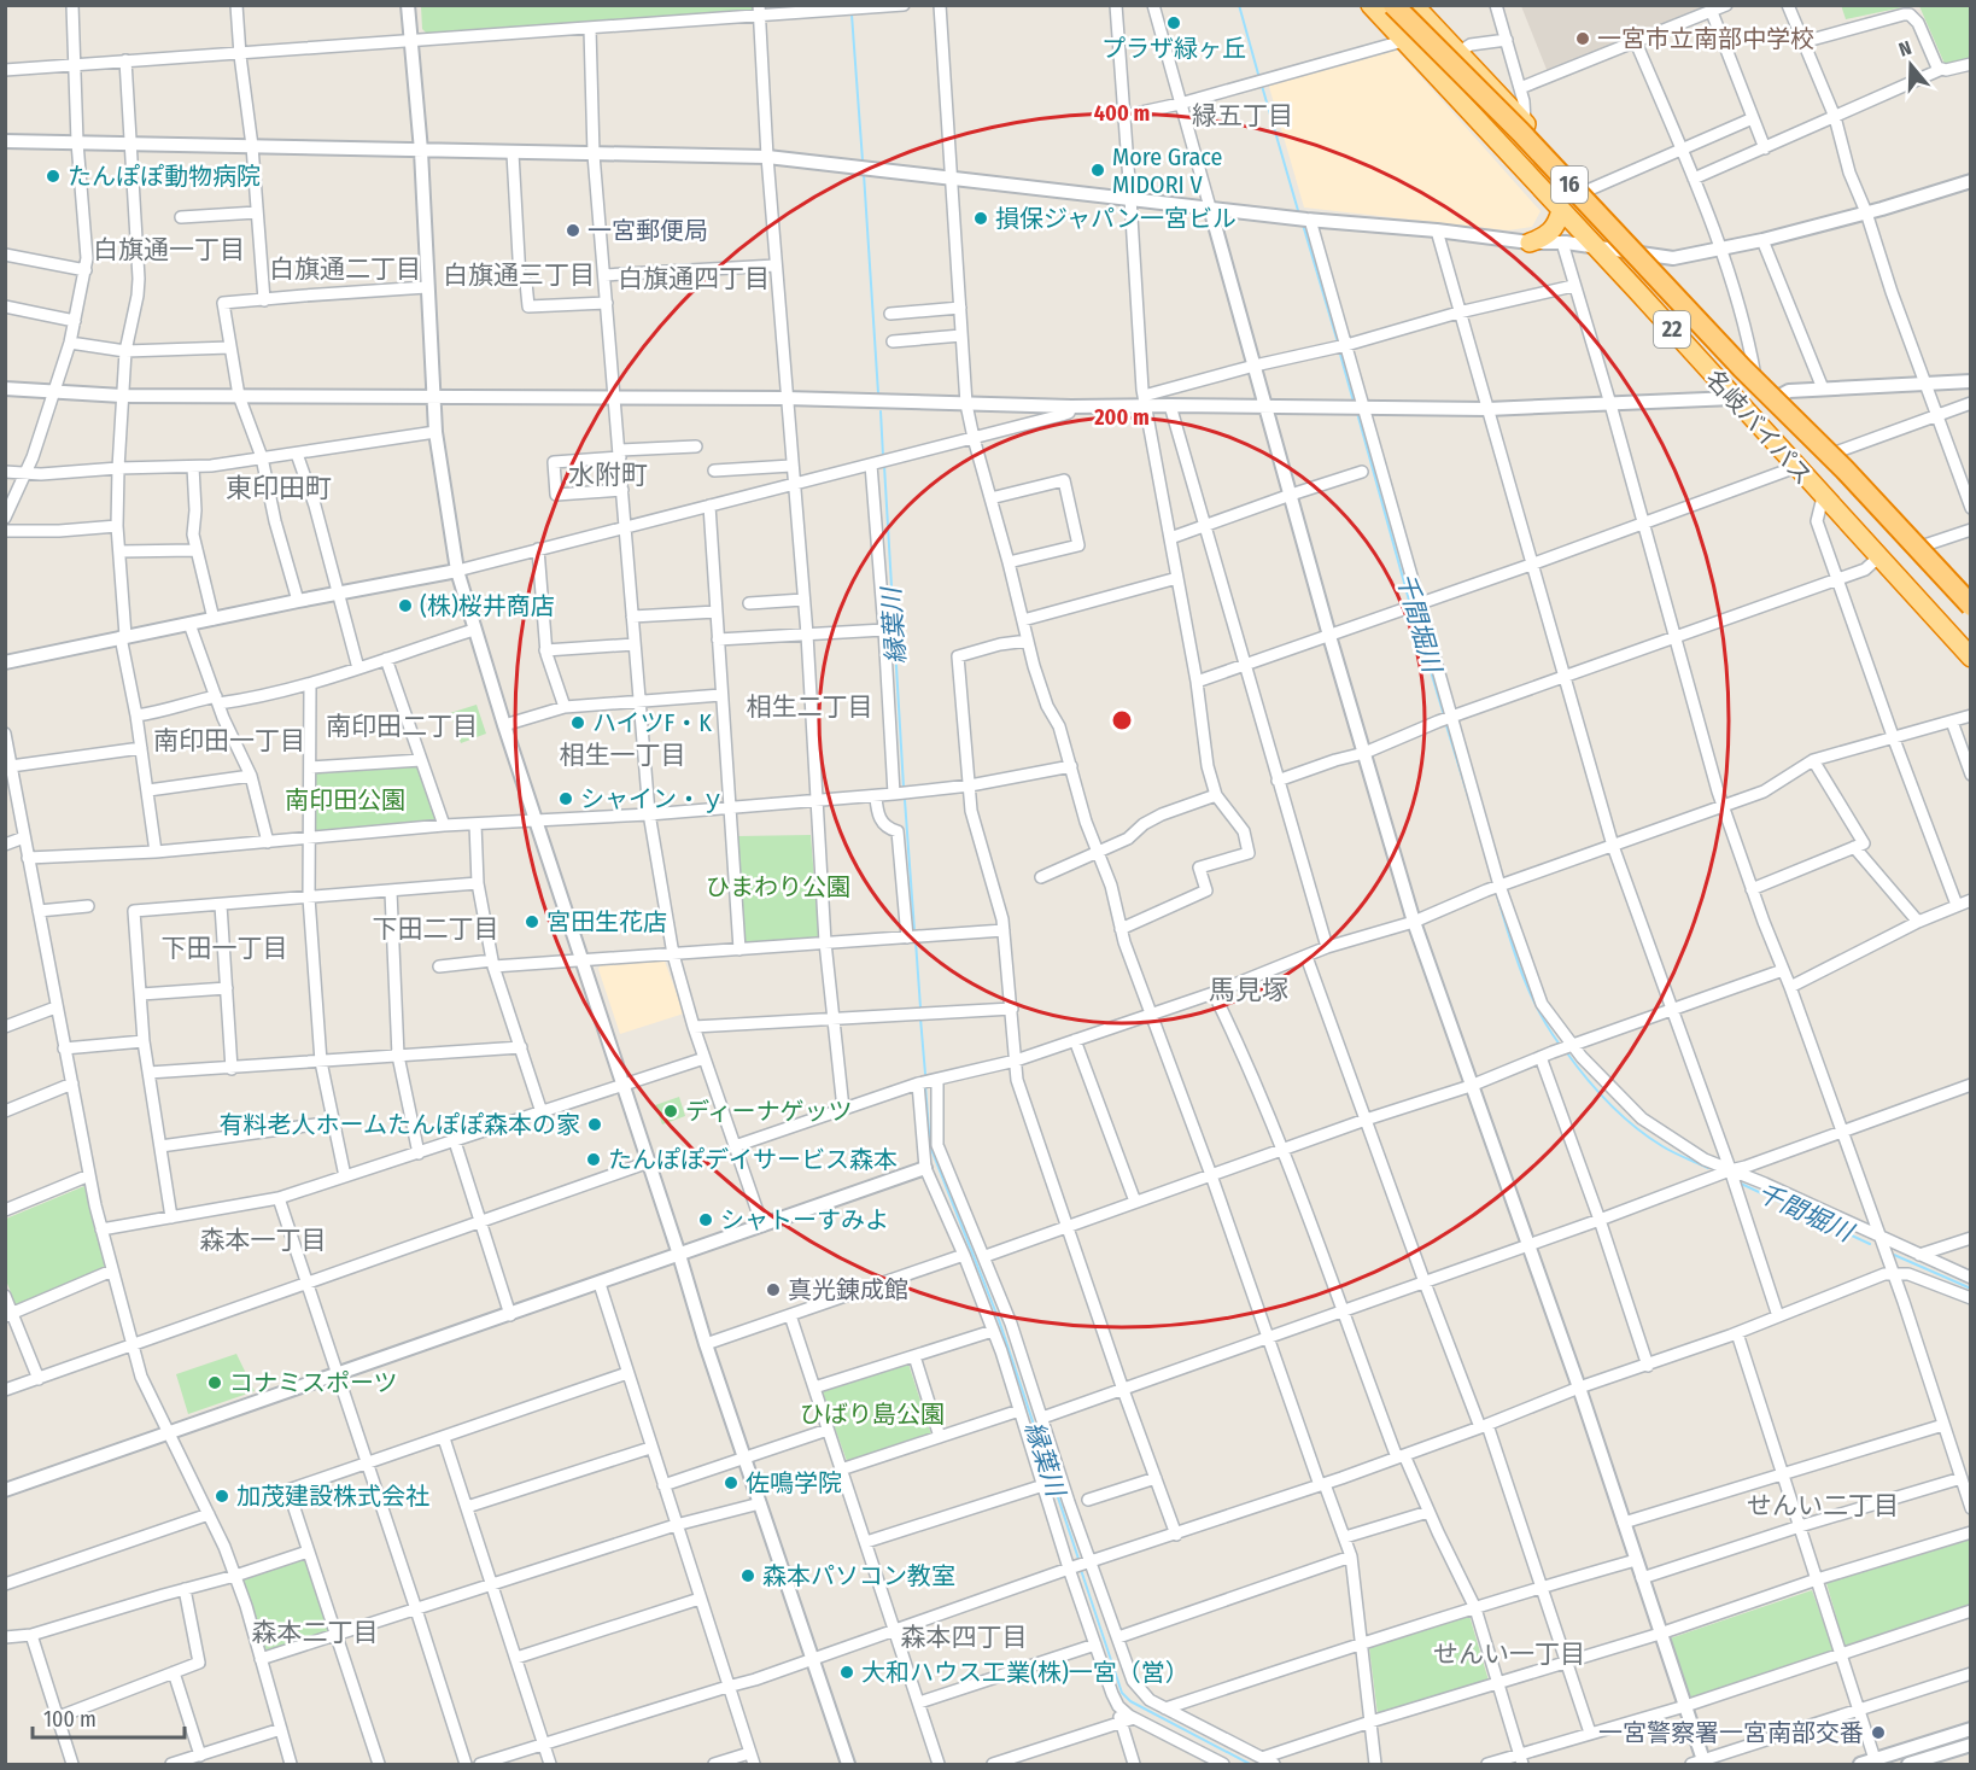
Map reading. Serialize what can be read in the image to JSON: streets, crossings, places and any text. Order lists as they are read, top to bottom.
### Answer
{
  "streets": {
    "highway": ["16", "22", "名岐バイパス"]
  },
  "crossings": [
    ["16", "名岐バイパス"]
  ],
  "districts": [
    "緑五丁目",
    "白旗通一丁目",
    "白旗通二丁目",
    "白旗通三丁目",
    "白旗通四丁目",
    "水附町",
    "東印田町",
    "相生二丁目",
    "南印田二丁目",
    "南印田一丁目",
    "相生一丁目",
    "下田二丁目",
    "下田一丁目",
    "馬見塚",
    "森本一丁目",
    "せんい二丁目",
    "森本二丁目",
    "森本四丁目",
    "せんい一丁目"
  ],
  "water": ["千間堀川", "縁葉川"],
  "parks": ["南印田公園", "ひまわり公園", "ひばり島公園"],
  "places": [
    "プラザ緑ヶ丘",
    "一宮市立南部中学校",
    "More Grace MIDORI V",
    "たんぽぽ動物病院",
    "損保ジャパン一宮ビル",
    "一宮郵便局",
    "(株)桜井商店",
    "ハイツF・K",
    "シャイン・ｙ",
    "宮田生花店",
    "ディーナゲッツ",
    "有料老人ホームたんぽぽ森本の家",
    "たんぽぽデイサービス森本",
    "シャトーすみよ",
    "真光錬成館",
    "コナミスポーツ",
    "佐鳴学院",
    "加茂建設株式会社",
    "森本パソコン教室",
    "大和ハウス工業(株)一宮（営）",
    "一宮警察署一宮南部交番"
  ],
  "scale_bar": "100 m",
  "north": "top",
  "rings": ["400 m", "200 m"]
}
